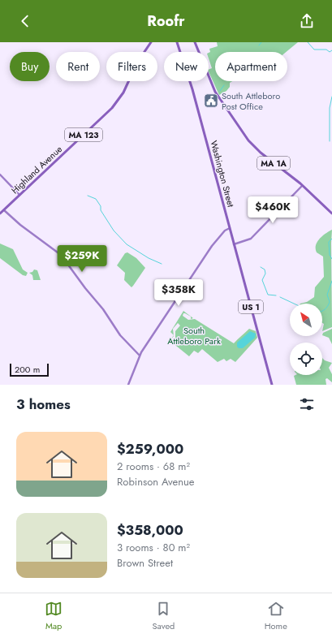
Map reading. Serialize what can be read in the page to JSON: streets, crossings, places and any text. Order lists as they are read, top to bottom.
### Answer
{
  "streets": {
    "main road": [
      "MA 123",
      "MA 1A",
      "Highland Avenue",
      "Washington Street",
      "US 1"
    ]
  },
  "parks": ["South Attleboro Park"],
  "places": {
    "public building": ["South Attleboro Post Office"]
  },
  "scale_bar": "200 m",
  "north": "top left",
  "page": {
    "header": "Roofr",
    "chip": [
      "Buy",
      "Rent",
      "Filters",
      "New",
      "Apartment"
    ],
    "price": ["$460K", "$259K", "$358K"],
    "scale": "200 m",
    "heading": "3 homes",
    "list": [
      {
        "name": "$259,000",
        "note": "2 rooms · 68 m² · Robinson Avenue"
      },
      {
        "name": "$358,000",
        "note": "3 rooms · 80 m² · Brown Street"
      }
    ],
    "tabs": ["Map", "Saved", "Home"]
  }
}
